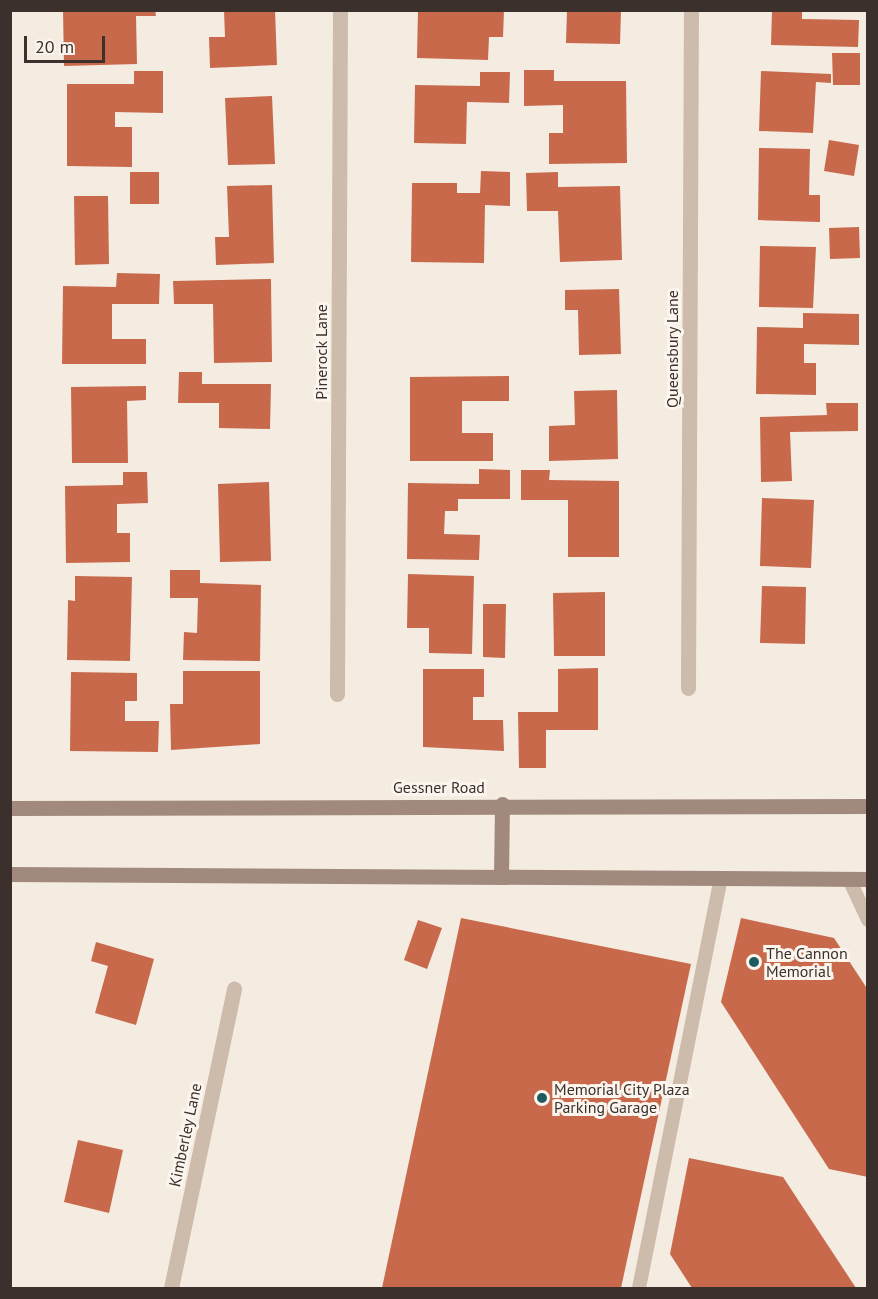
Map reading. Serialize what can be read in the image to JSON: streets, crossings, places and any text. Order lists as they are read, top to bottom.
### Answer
{
  "streets": {
    "main road": ["Gessner Road"],
    "street": ["Queensbury Lane", "Pinerock Lane", "Kimberley Lane"]
  },
  "places": ["The Cannon Memorial", "Memorial City Plaza Parking Garage"],
  "scale_bar": "20 m"
}
